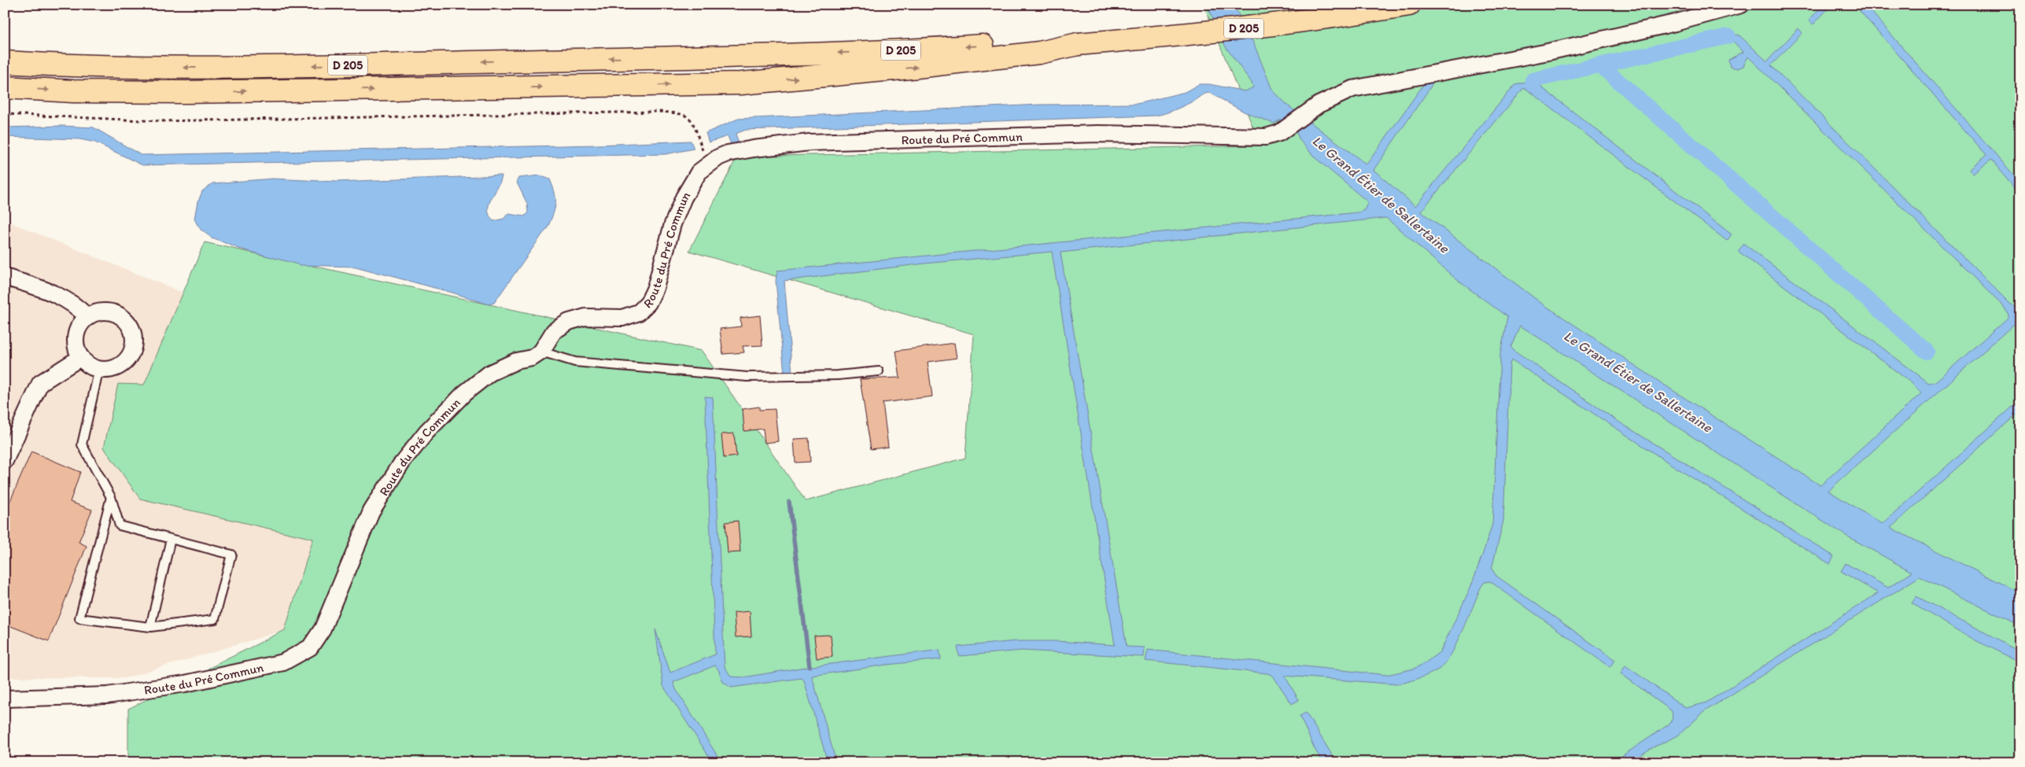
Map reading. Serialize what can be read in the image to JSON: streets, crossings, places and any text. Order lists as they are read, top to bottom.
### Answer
{
  "streets": {
    "main road": ["D 205"],
    "street": ["Route du Pré Commun"]
  },
  "water": ["Le Grand Étier de Sallertaine"]
}
